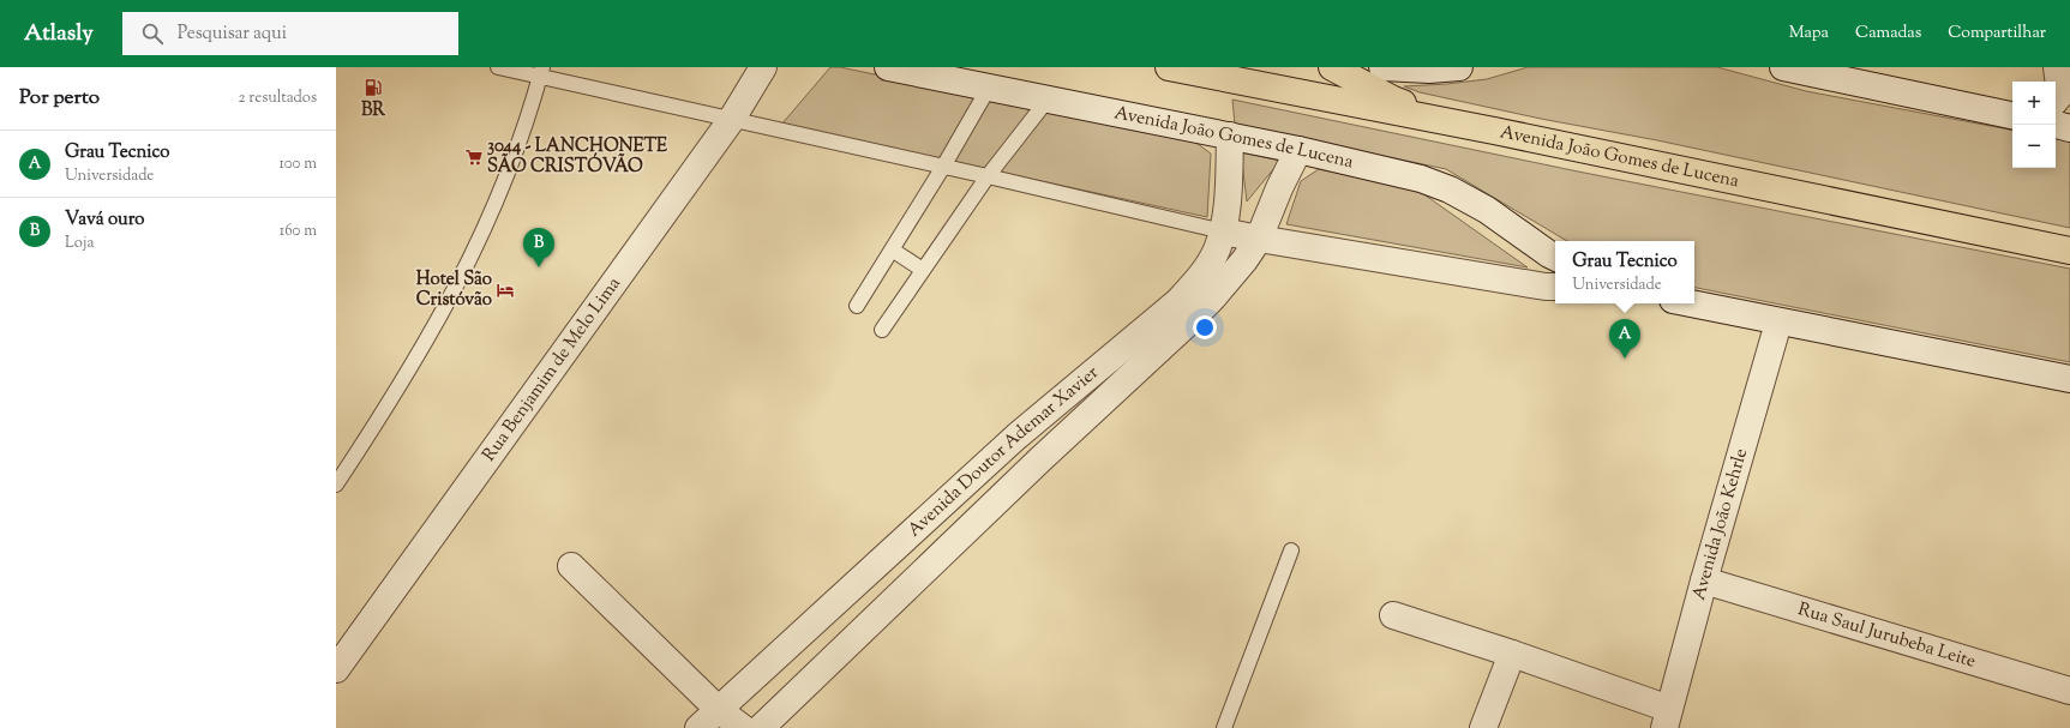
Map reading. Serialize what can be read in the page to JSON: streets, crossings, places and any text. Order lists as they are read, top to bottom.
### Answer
{
  "streets": {
    "highway": ["Avenida João Gomes de Lucena"],
    "street": [
      "Rua Benjamim de Melo Lima",
      "Avenida Doutor Ademar Xavier",
      "Avenida João Kehrle",
      "Rua Saul Jurubeba Leite"
    ]
  },
  "crossings": [
    ["Avenida João Gomes de Lucena", "Avenida Doutor Ademar Xavier"],
    ["Avenida João Kehrle", "Rua Saul Jurubeba Leite"]
  ],
  "places": {
    "fuel station": ["BR"],
    "supermarket": ["3044 - LANCHONETE SÃO CRISTÓVÃO"],
    "hotel": ["Hotel São Cristóvão"]
  },
  "page": {
    "header": "Atlasly",
    "search": "Pesquisar aqui",
    "nav": ["Mapa", "Camadas", "Compartilhar"],
    "heading": ["Por perto", "2 resultados"],
    "map_buttons": ["+", "−"],
    "list": [
      {
        "mark": "A",
        "name": "Grau Tecnico",
        "note": "Universidade",
        "value": "100 m"
      },
      {
        "mark": "B",
        "name": "Vavá ouro",
        "note": "Loja",
        "value": "160 m"
      }
    ],
    "pins": ["B", "A"],
    "popup": ["Grau Tecnico", "Universidade"]
  }
}
